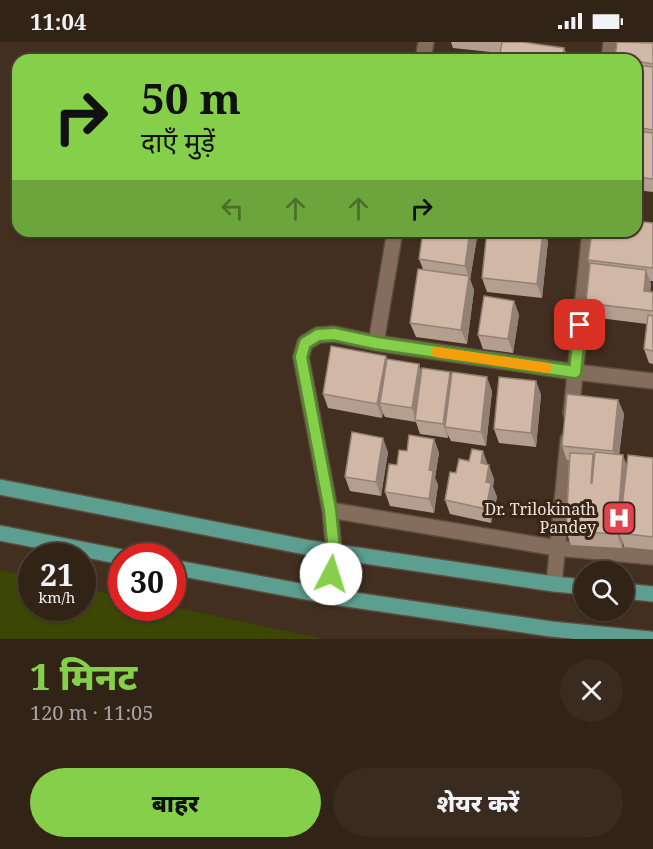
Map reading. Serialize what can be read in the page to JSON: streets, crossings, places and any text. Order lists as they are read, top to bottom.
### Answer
{
  "places": {
    "hospital": ["Dr. Trilokinath Pandey"]
  },
  "page": {
    "status": "11:04",
    "turn": ["50 m", "दाएँ मुड़ें"],
    "speed": "21 km/h",
    "limit": "30",
    "heading": ["1 मिनट", "120 m · 11:05"],
    "buttons": ["बाहर", "शेयर करें"]
  }
}
